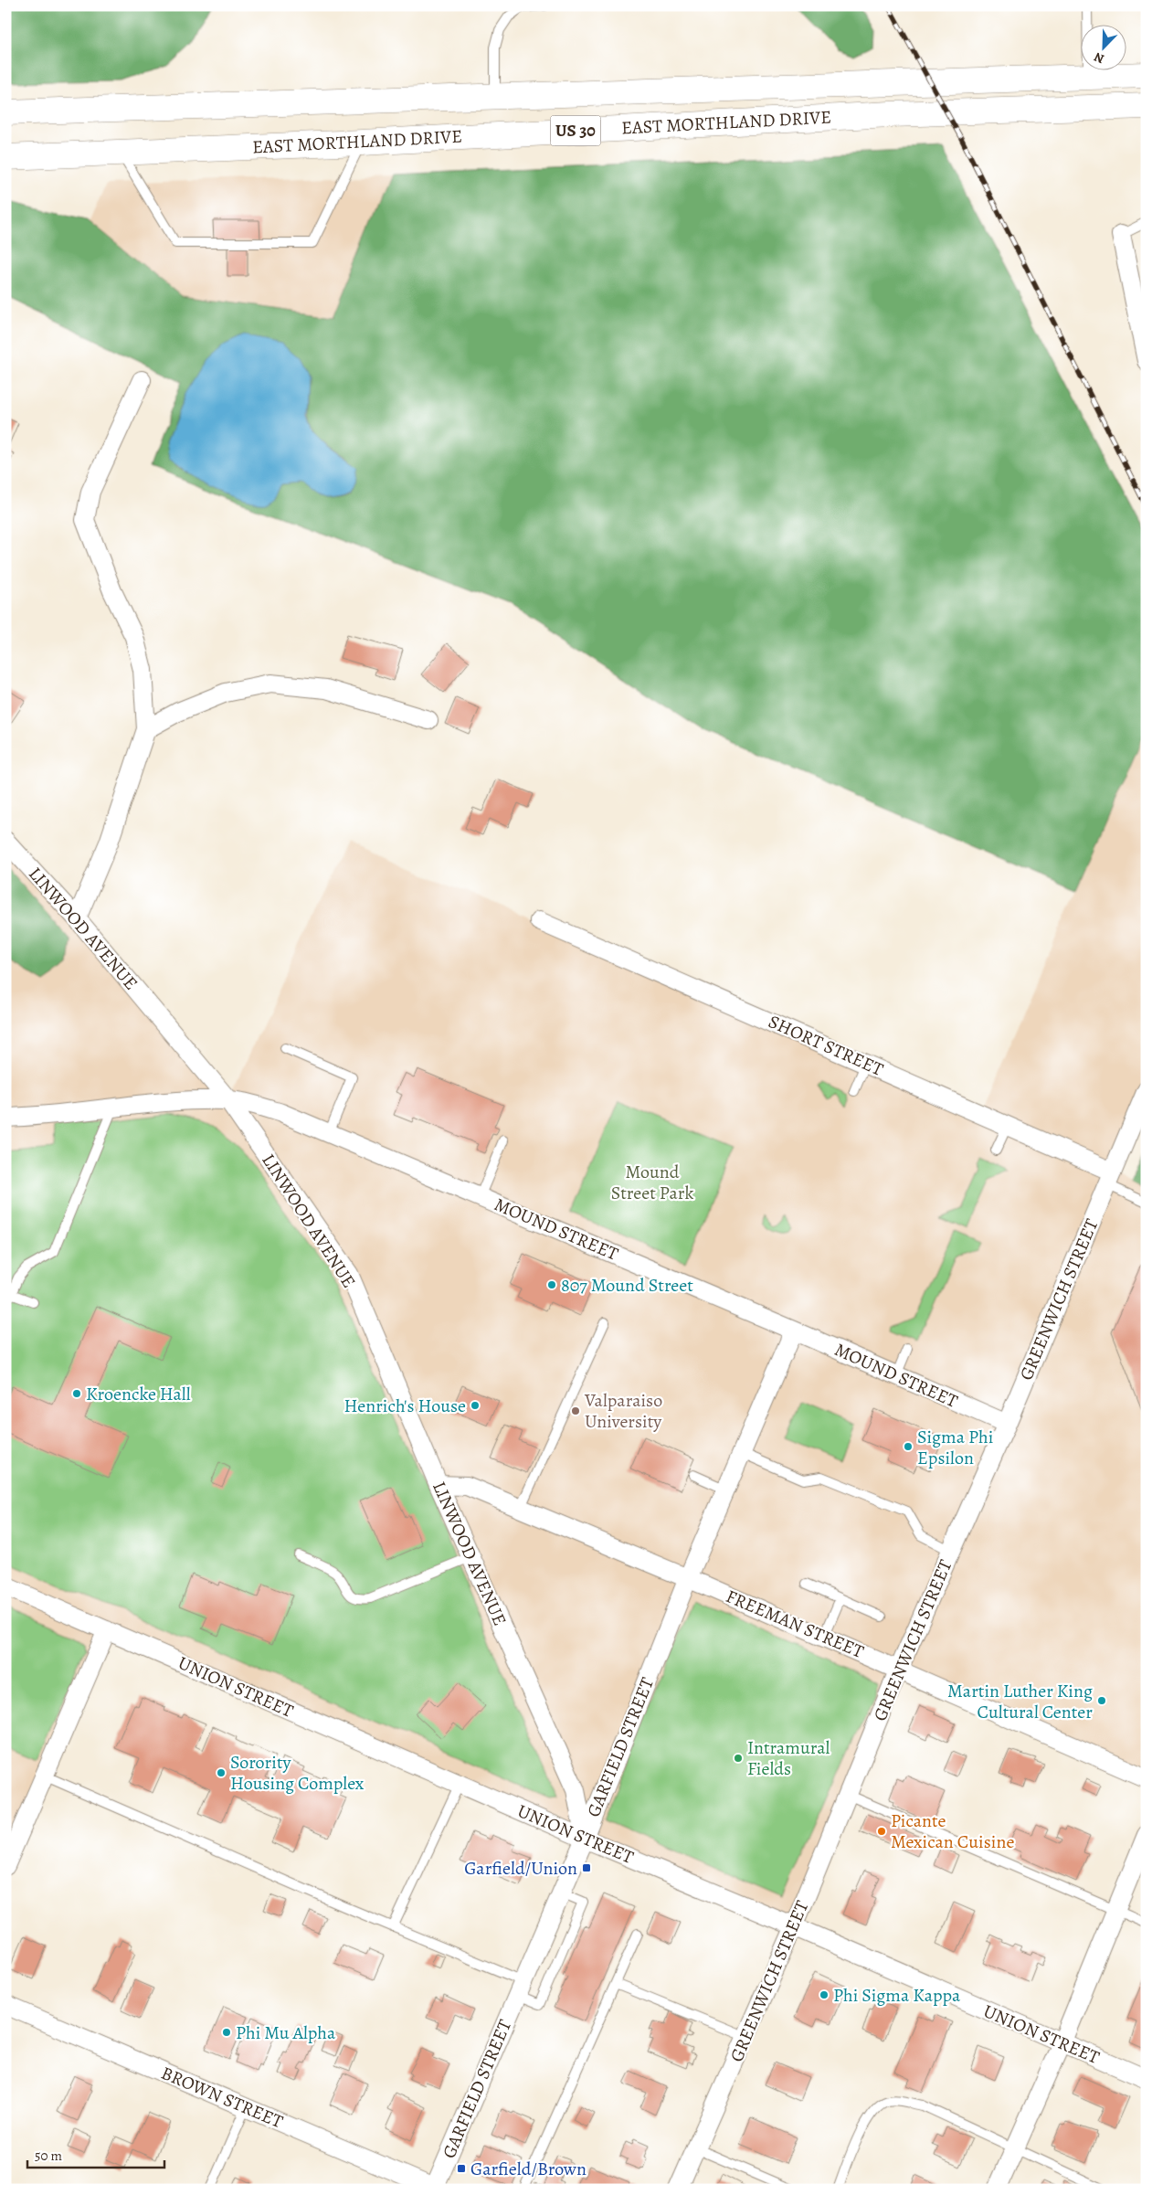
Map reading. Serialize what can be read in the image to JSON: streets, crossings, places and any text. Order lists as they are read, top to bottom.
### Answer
{
  "streets": {
    "highway": ["EAST MORTHLAND DRIVE", "US 30"],
    "street": [
      "LINWOOD AVENUE",
      "SHORT STREET",
      "MOUND STREET",
      "GREENWICH STREET",
      "FREEMAN STREET",
      "UNION STREET",
      "GARFIELD STREET",
      "BROWN STREET"
    ]
  },
  "crossings": [
    ["LINWOOD AVENUE", "MOUND STREET"],
    ["LINWOOD AVENUE", "FREEMAN STREET"],
    ["LINWOOD AVENUE", "UNION STREET"],
    ["LINWOOD AVENUE", "GARFIELD STREET"],
    ["SHORT STREET", "GREENWICH STREET"],
    ["MOUND STREET", "GREENWICH STREET"],
    ["MOUND STREET", "GARFIELD STREET"],
    ["GREENWICH STREET", "FREEMAN STREET"],
    ["GREENWICH STREET", "UNION STREET"],
    ["FREEMAN STREET", "GARFIELD STREET"],
    ["UNION STREET", "GARFIELD STREET"],
    ["GARFIELD STREET", "BROWN STREET"]
  ],
  "parks": ["Mound Street Park"],
  "places": {
    "other": [
      "807 Mound Street",
      "Kroencke Hall",
      "Henrich's House",
      "Valparaiso University",
      "Sigma Phi Epsilon",
      "Martin Luther King Cultural Center",
      "Intramural Fields",
      "Sorority Housing Complex",
      "Picante Mexican Cuisine",
      "Phi Sigma Kappa",
      "Phi Mu Alpha"
    ],
    "transit": ["Garfield/Union", "Garfield/Brown"]
  },
  "scale_bar": "50 m",
  "north": "bottom left"
}
